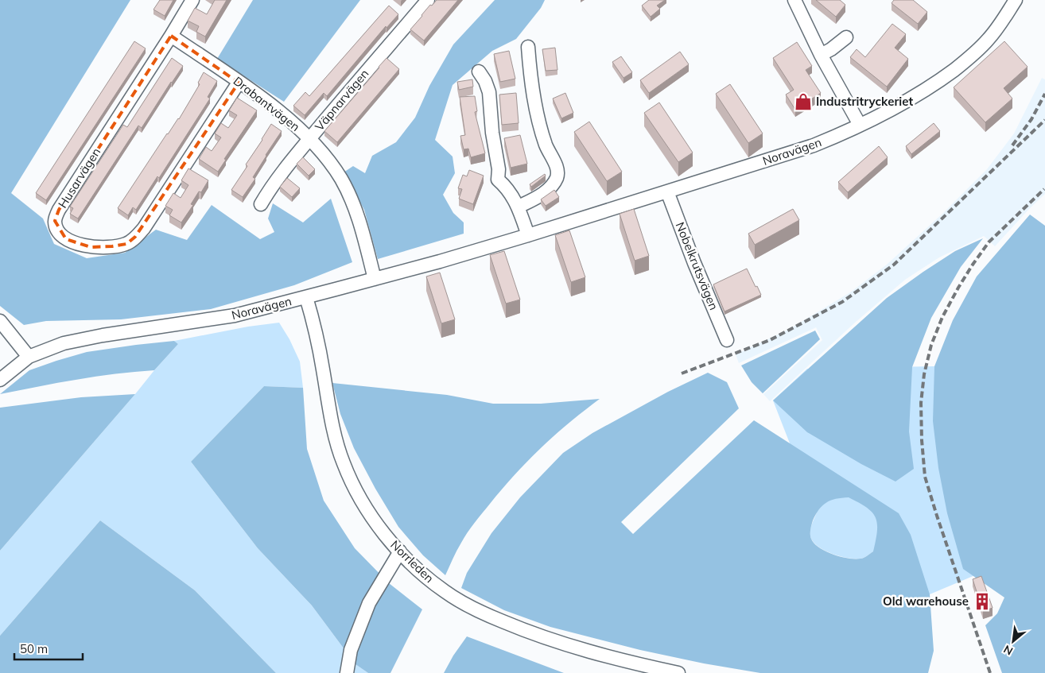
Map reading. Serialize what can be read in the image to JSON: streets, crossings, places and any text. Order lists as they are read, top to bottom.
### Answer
{
  "streets": {
    "street": [
      "Väpnarvägen",
      "Drabantvägen",
      "Noravägen",
      "Husarvägen",
      "Nobelkrutsvägen",
      "Norrleden"
    ]
  },
  "crossings": [
    ["Väpnarvägen", "Drabantvägen"],
    ["Drabantvägen", "Noravägen"],
    ["Drabantvägen", "Husarvägen"],
    ["Noravägen", "Nobelkrutsvägen"],
    ["Noravägen", "Norrleden"]
  ],
  "places": {
    "shop": ["Industritryckeriet"],
    "building": ["Old warehouse"]
  },
  "scale_bar": "50 m",
  "north": "bottom left"
}
